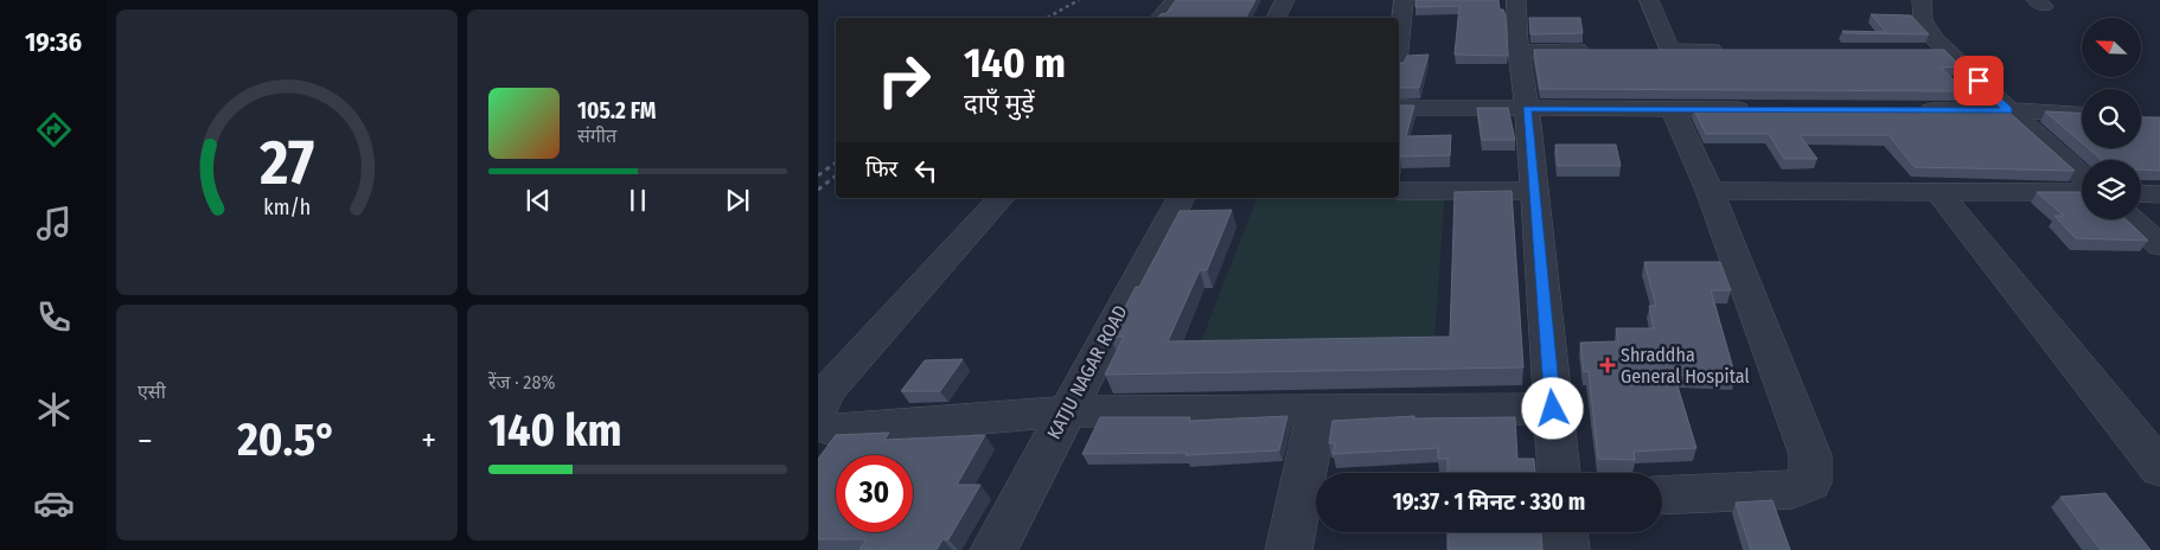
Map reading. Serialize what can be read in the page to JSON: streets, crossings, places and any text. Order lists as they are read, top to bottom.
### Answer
{
  "streets": {
    "street": ["KATJU NAGAR ROAD"]
  },
  "places": {
    "health": ["Shraddha General Hospital"]
  },
  "north": "top left",
  "page": {
    "tabs": "19:36",
    "turn": ["140 m", "दाएँ मुड़ें"],
    "song": ["105.2 FM", "संगीत"],
    "then": "फिर",
    "tile": [
      "एसी",
      ["रेंज · 28%", "140 km"]
    ],
    "heat": ["−", "20.5°", "+"],
    "limit": "30",
    "trip": "19:37 · 1 मिनट · 330 m",
    "gauge": ["27", "km/h"]
  }
}
